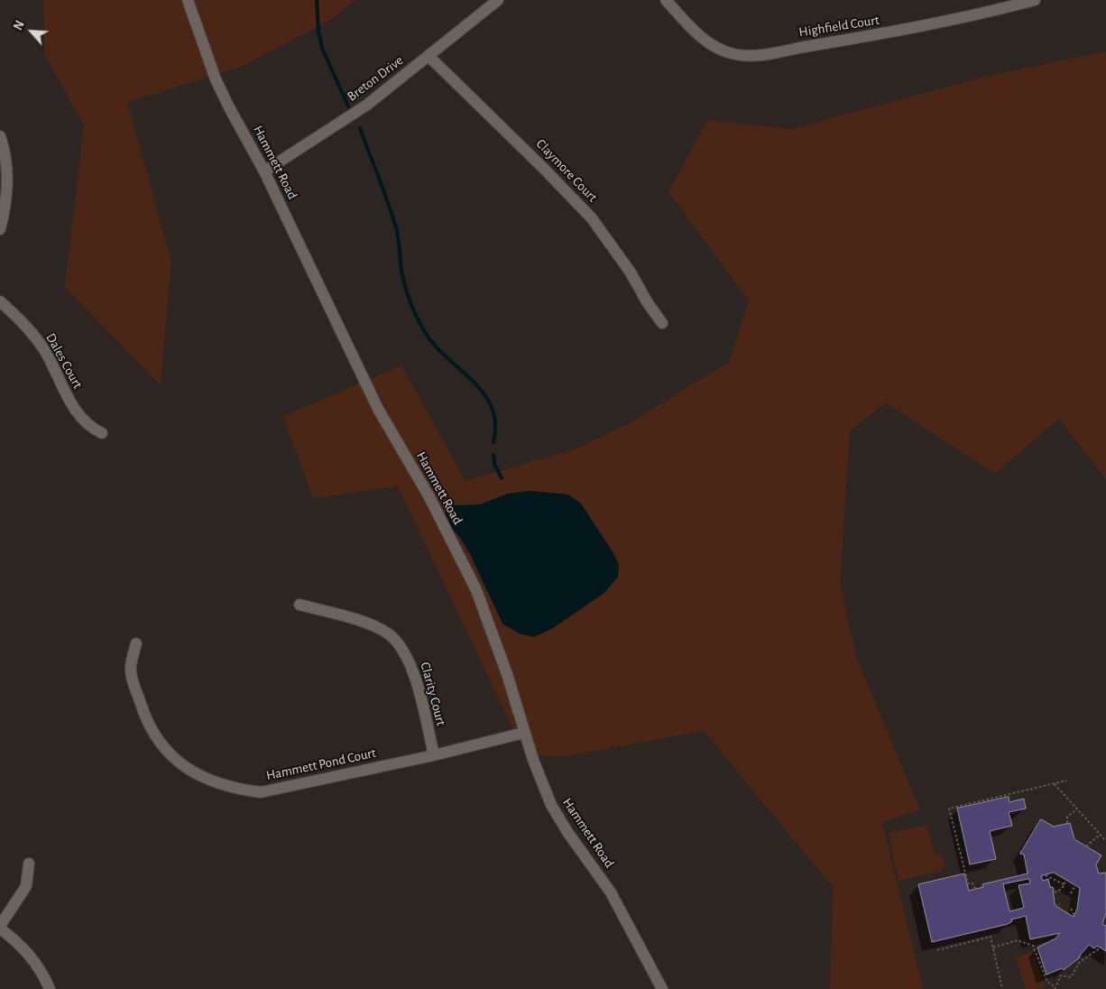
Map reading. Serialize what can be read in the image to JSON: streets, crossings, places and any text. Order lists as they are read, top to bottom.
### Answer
{
  "streets": {
    "street": [
      "Highfield Court",
      "Breton Drive",
      "Hammett Road",
      "Claymore Court",
      "Dales Court",
      "Clarity Court",
      "Hammett Pond Court"
    ]
  },
  "crossings": [
    ["Breton Drive", "Hammett Road"],
    ["Breton Drive", "Claymore Court"],
    ["Hammett Road", "Hammett Pond Court"],
    ["Clarity Court", "Hammett Pond Court"]
  ],
  "north": "top left"
}
